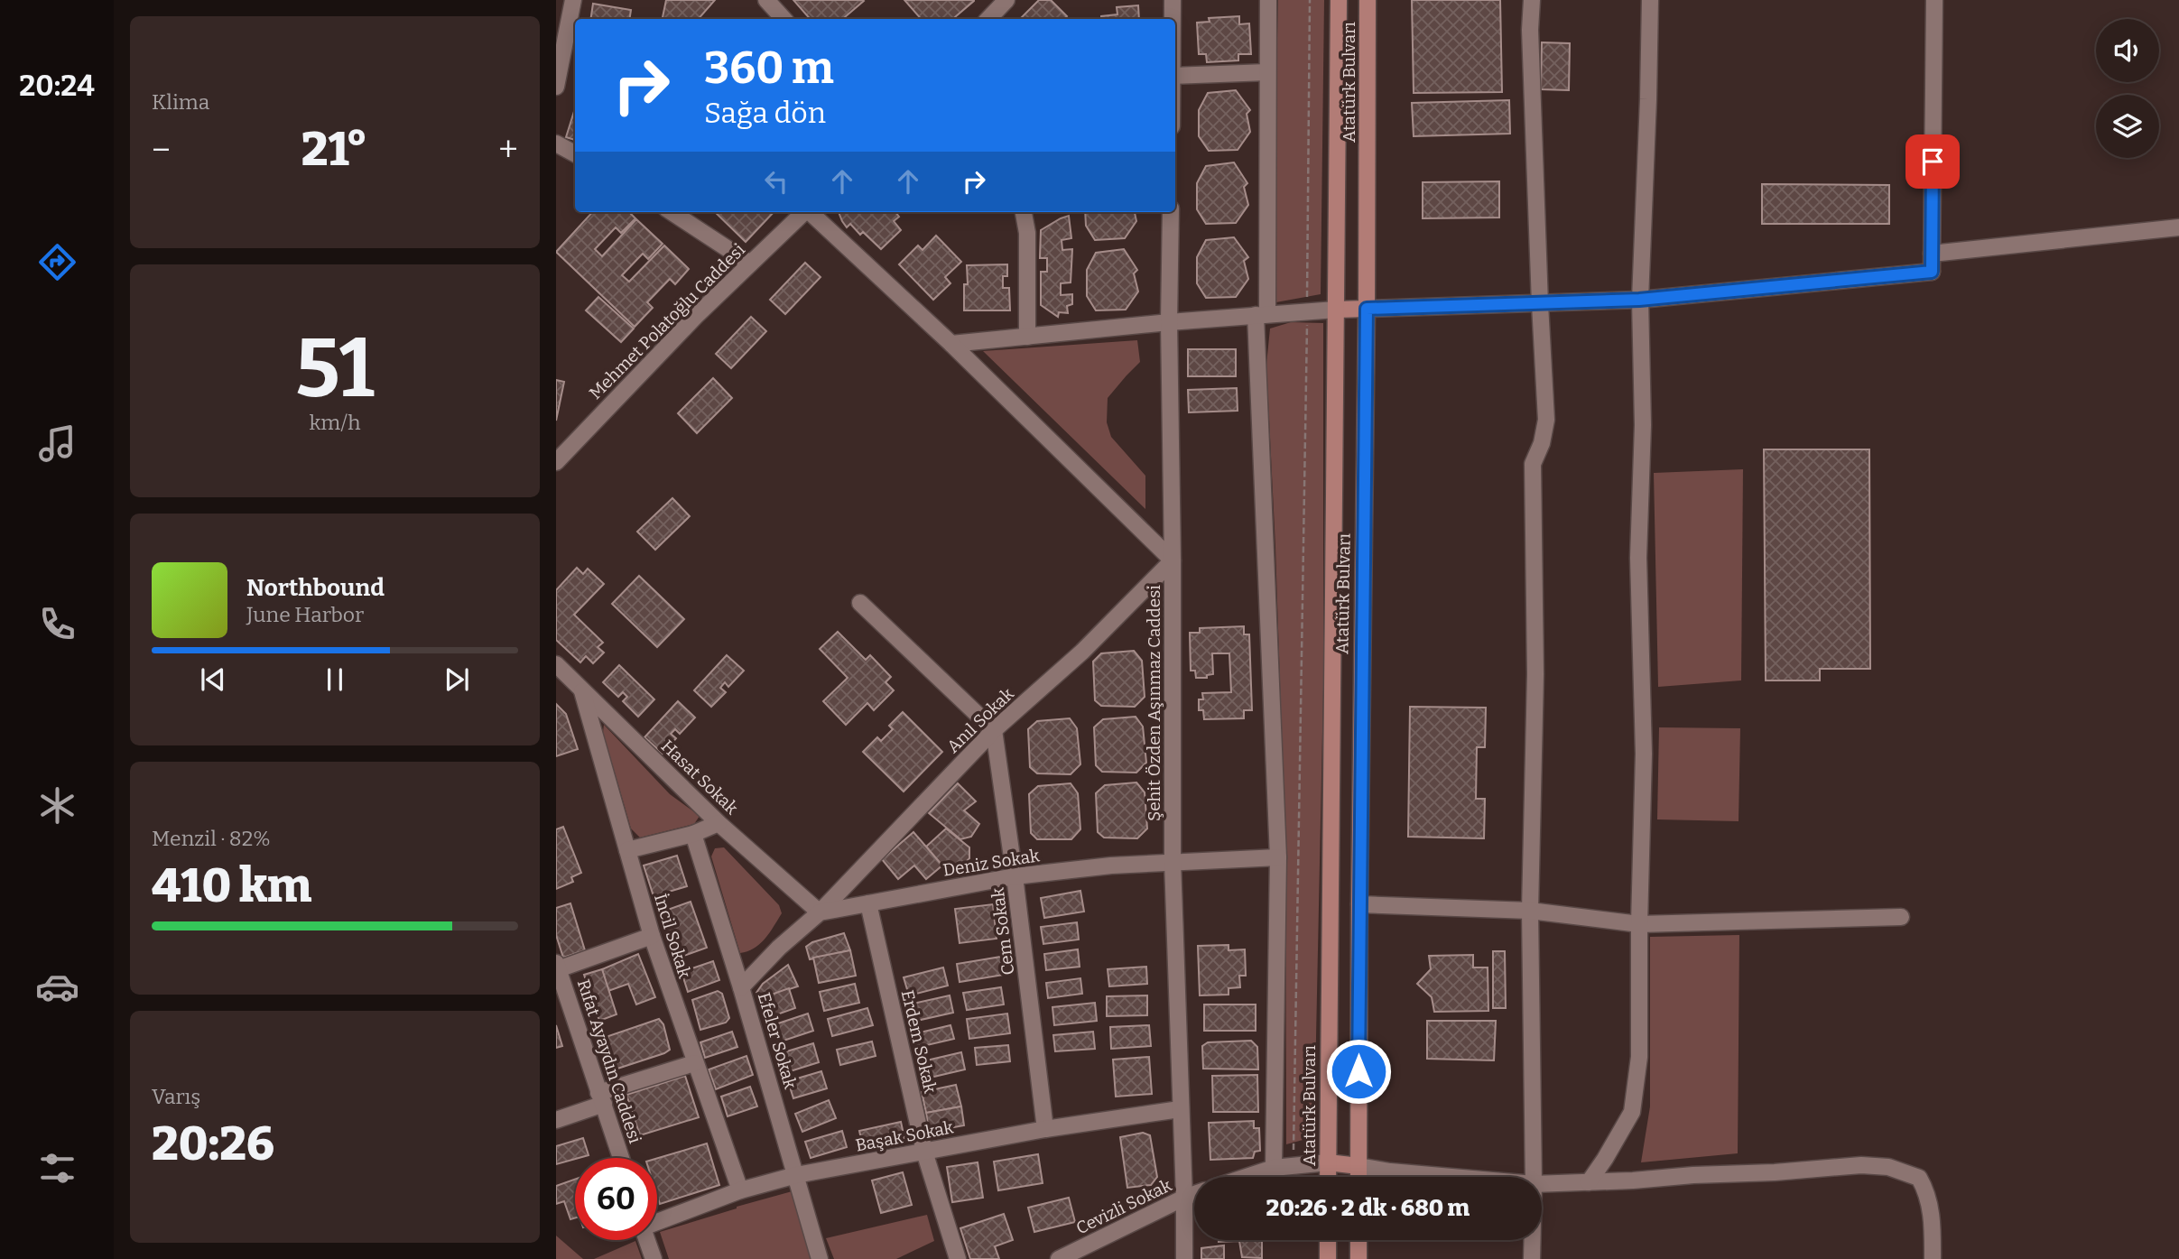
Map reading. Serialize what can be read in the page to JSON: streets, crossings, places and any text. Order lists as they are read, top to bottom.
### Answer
{
  "streets": {
    "main road": ["Atatürk Bulvarı"],
    "street": [
      "Mehmet Polatoğlu Caddesi",
      "Şehit Özden Aşınmaz Caddesi",
      "Anıl Sokak",
      "Hasat Sokak",
      "Deniz Sokak",
      "Cem Sokak",
      "İncil Sokak",
      "Efeler Sokak",
      "Erdem Sokak",
      "Rıfat Ayaydın Caddesi",
      "Başak Sokak",
      "Cevizli Sokak"
    ]
  },
  "crossings": [
    ["Şehit Özden Aşınmaz Caddesi", "Anıl Sokak"],
    ["Şehit Özden Aşınmaz Caddesi", "Deniz Sokak"],
    ["Şehit Özden Aşınmaz Caddesi", "Başak Sokak"],
    ["Şehit Özden Aşınmaz Caddesi", "Cevizli Sokak"],
    ["Anıl Sokak", "Hasat Sokak"],
    ["Anıl Sokak", "Deniz Sokak"],
    ["Anıl Sokak", "Cem Sokak"],
    ["Hasat Sokak", "Deniz Sokak"],
    ["Hasat Sokak", "İncil Sokak"],
    ["Deniz Sokak", "Cem Sokak"],
    ["Deniz Sokak", "Erdem Sokak"],
    ["Cem Sokak", "Başak Sokak"],
    ["İncil Sokak", "Başak Sokak"],
    ["Efeler Sokak", "Başak Sokak"],
    ["Erdem Sokak", "Başak Sokak"]
  ],
  "page": {
    "tabs": "20:24",
    "tile": [
      "Klima",
      ["51", "km/h"],
      ["Menzil · 82%", "410 km"],
      ["Varış", "20:26"]
    ],
    "turn": ["360 m", "Sağa dön"],
    "heat": ["−", "21°", "+"],
    "song": ["Northbound", "June Harbor"],
    "limit": "60",
    "trip": "20:26 · 2 dk · 680 m"
  }
}
